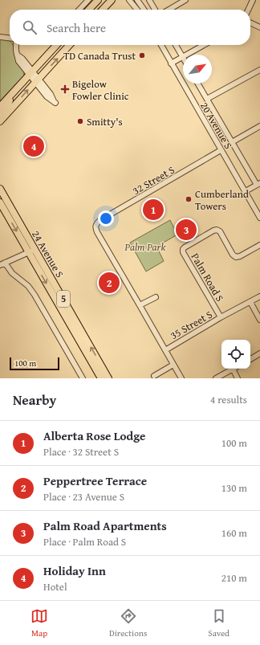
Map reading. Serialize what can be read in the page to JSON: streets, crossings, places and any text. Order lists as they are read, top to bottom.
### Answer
{
  "streets": {
    "main road": ["24 Avenue S", "5"],
    "street": [
      "20 Avenue S",
      "32 Street S",
      "Palm Road S",
      "35 Street S"
    ]
  },
  "crossings": [
    ["20 Avenue S", "32 Street S"],
    ["Palm Road S", "35 Street S"]
  ],
  "parks": ["Palm Park"],
  "places": {
    "other": ["TD Canada Trust", "Smitty's", "Cumberland Towers"],
    "health": ["Bigelow Fowler Clinic"]
  },
  "scale_bar": "100 m",
  "north": "top right",
  "page": {
    "search": "Search here",
    "pins": [
      "4",
      "1",
      "3",
      "2"
    ],
    "scale": "100 m",
    "heading": ["Nearby", "4 results"],
    "list": [
      {
        "mark": "1",
        "name": "Alberta Rose Lodge",
        "note": "Place · 32 Street S",
        "value": "100 m"
      },
      {
        "mark": "2",
        "name": "Peppertree Terrace",
        "note": "Place · 23 Avenue S",
        "value": "130 m"
      },
      {
        "mark": "3",
        "name": "Palm Road Apartments",
        "note": "Place · Palm Road S",
        "value": "160 m"
      },
      {
        "mark": "4",
        "name": "Holiday Inn",
        "note": "Hotel",
        "value": "210 m"
      }
    ],
    "nav": ["Map", "Directions", "Saved"]
  }
}
